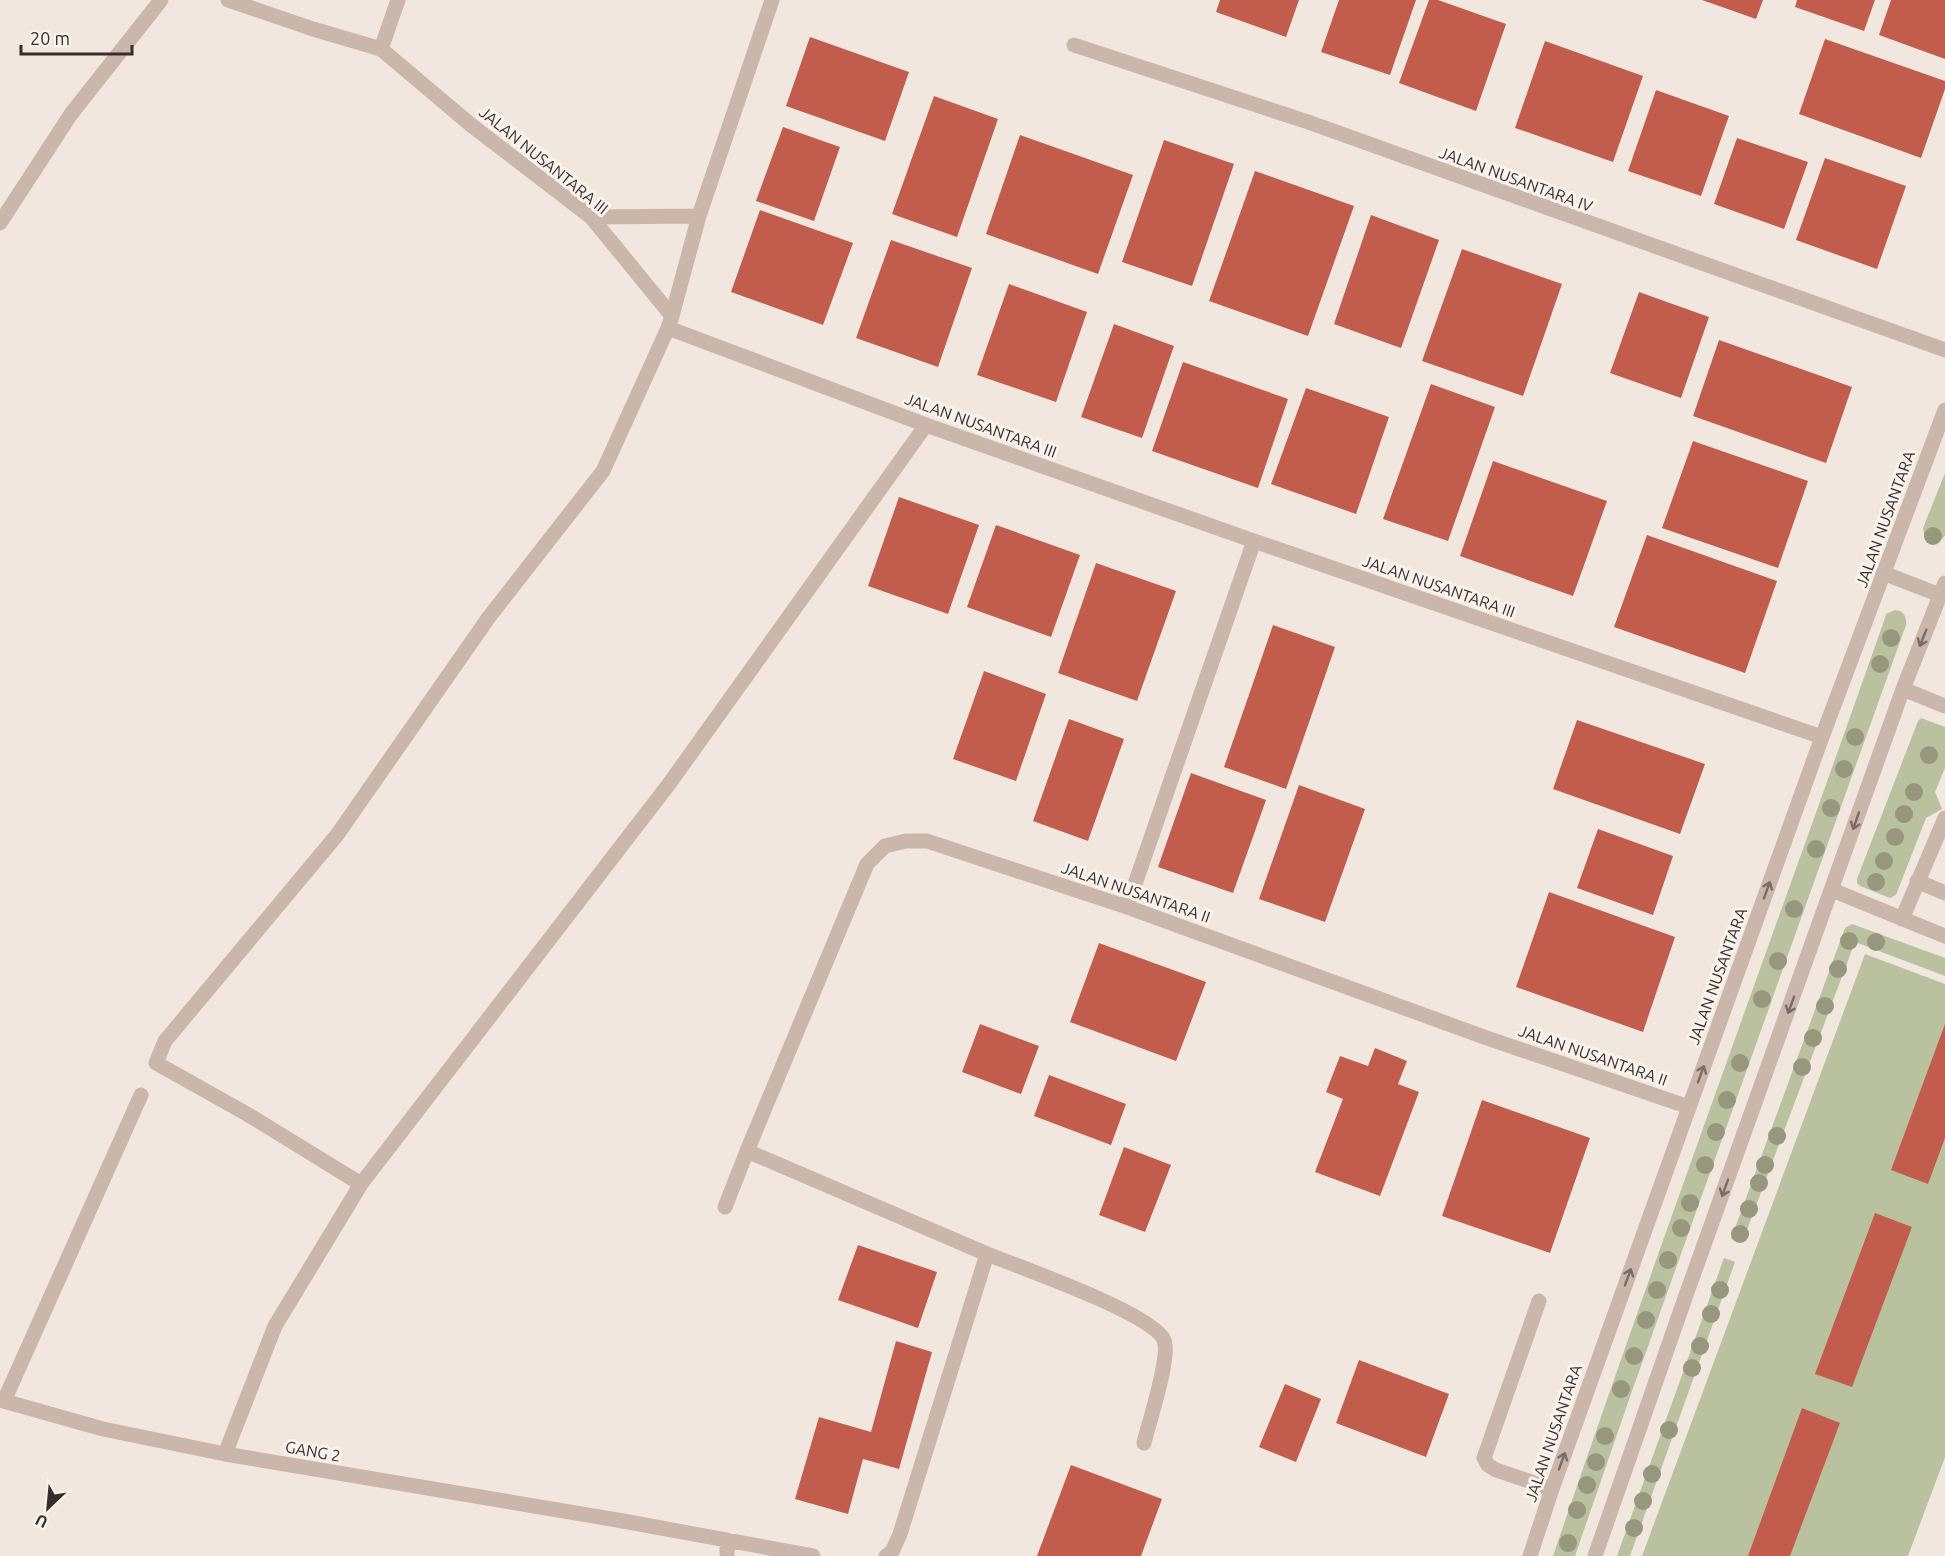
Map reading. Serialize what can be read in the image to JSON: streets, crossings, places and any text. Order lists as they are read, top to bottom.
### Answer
{
  "streets": {
    "street": [
      "JALAN NUSANTARA III",
      "JALAN NUSANTARA IV",
      "JALAN NUSANTARA",
      "JALAN NUSANTARA II",
      "GANG 2"
    ]
  },
  "crossings": [
    ["JALAN NUSANTARA III", "JALAN NUSANTARA"],
    ["JALAN NUSANTARA", "JALAN NUSANTARA II"]
  ],
  "scale_bar": "20 m",
  "north": "bottom left"
}
